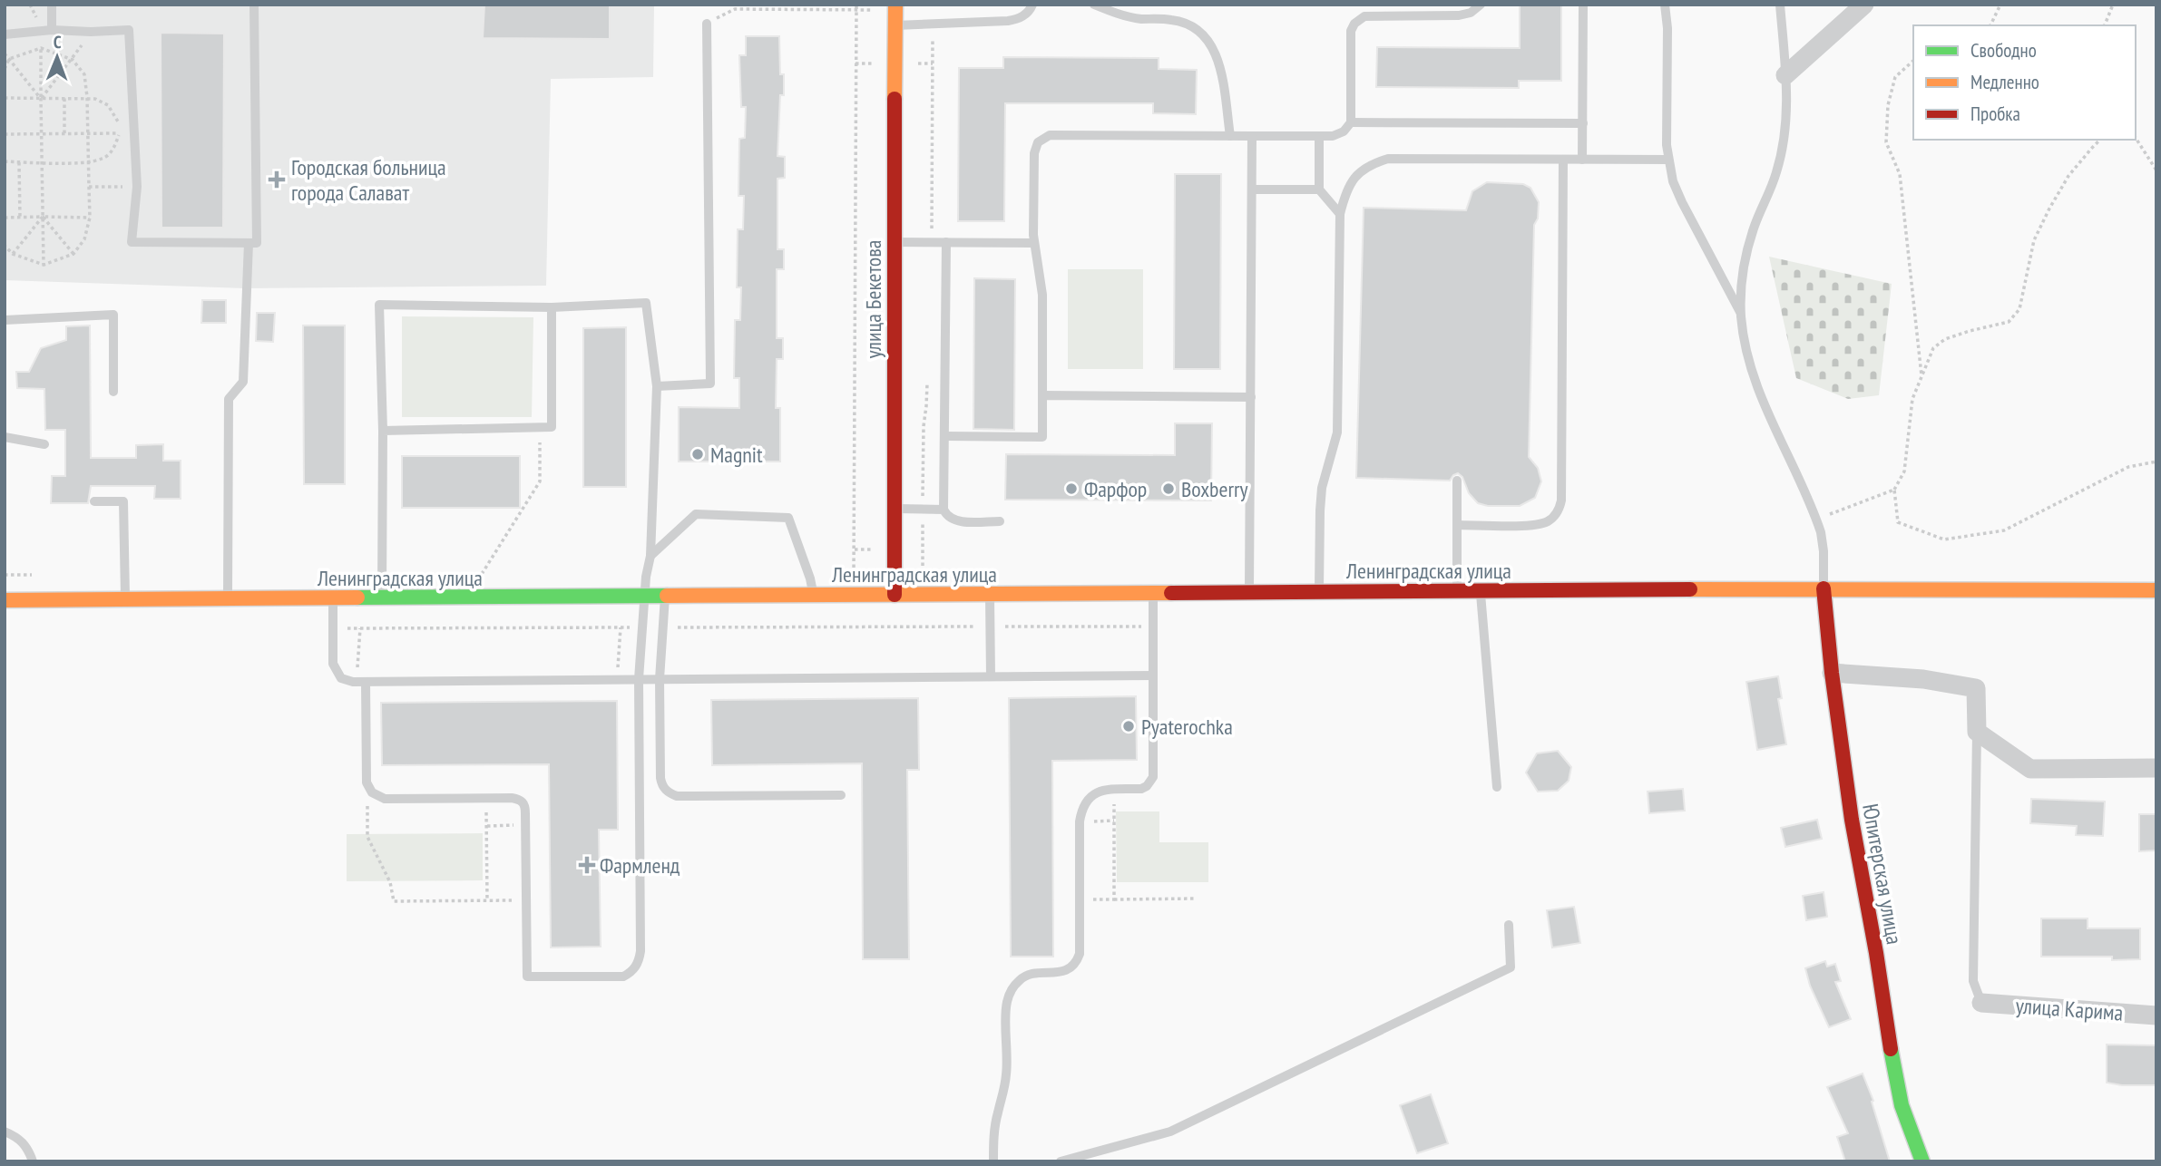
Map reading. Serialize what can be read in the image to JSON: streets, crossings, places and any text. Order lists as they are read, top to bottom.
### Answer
{
  "streets": {
    "street": [
      "улица Бекетова",
      "Ленинградская улица",
      "Юпитерская улица",
      "улица Карима"
    ]
  },
  "crossings": [
    ["улица Бекетова", "Ленинградская улица"],
    ["Ленинградская улица", "Юпитерская улица"]
  ],
  "places": {
    "health": ["Городская больница города Салават", "Фармленд"],
    "other": [
      "Magnit",
      "Фарфор",
      "Boxberry",
      "Pyaterochka"
    ]
  },
  "legend": ["Свободно", "Медленно", "Пробка"],
  "north": "top"
}
